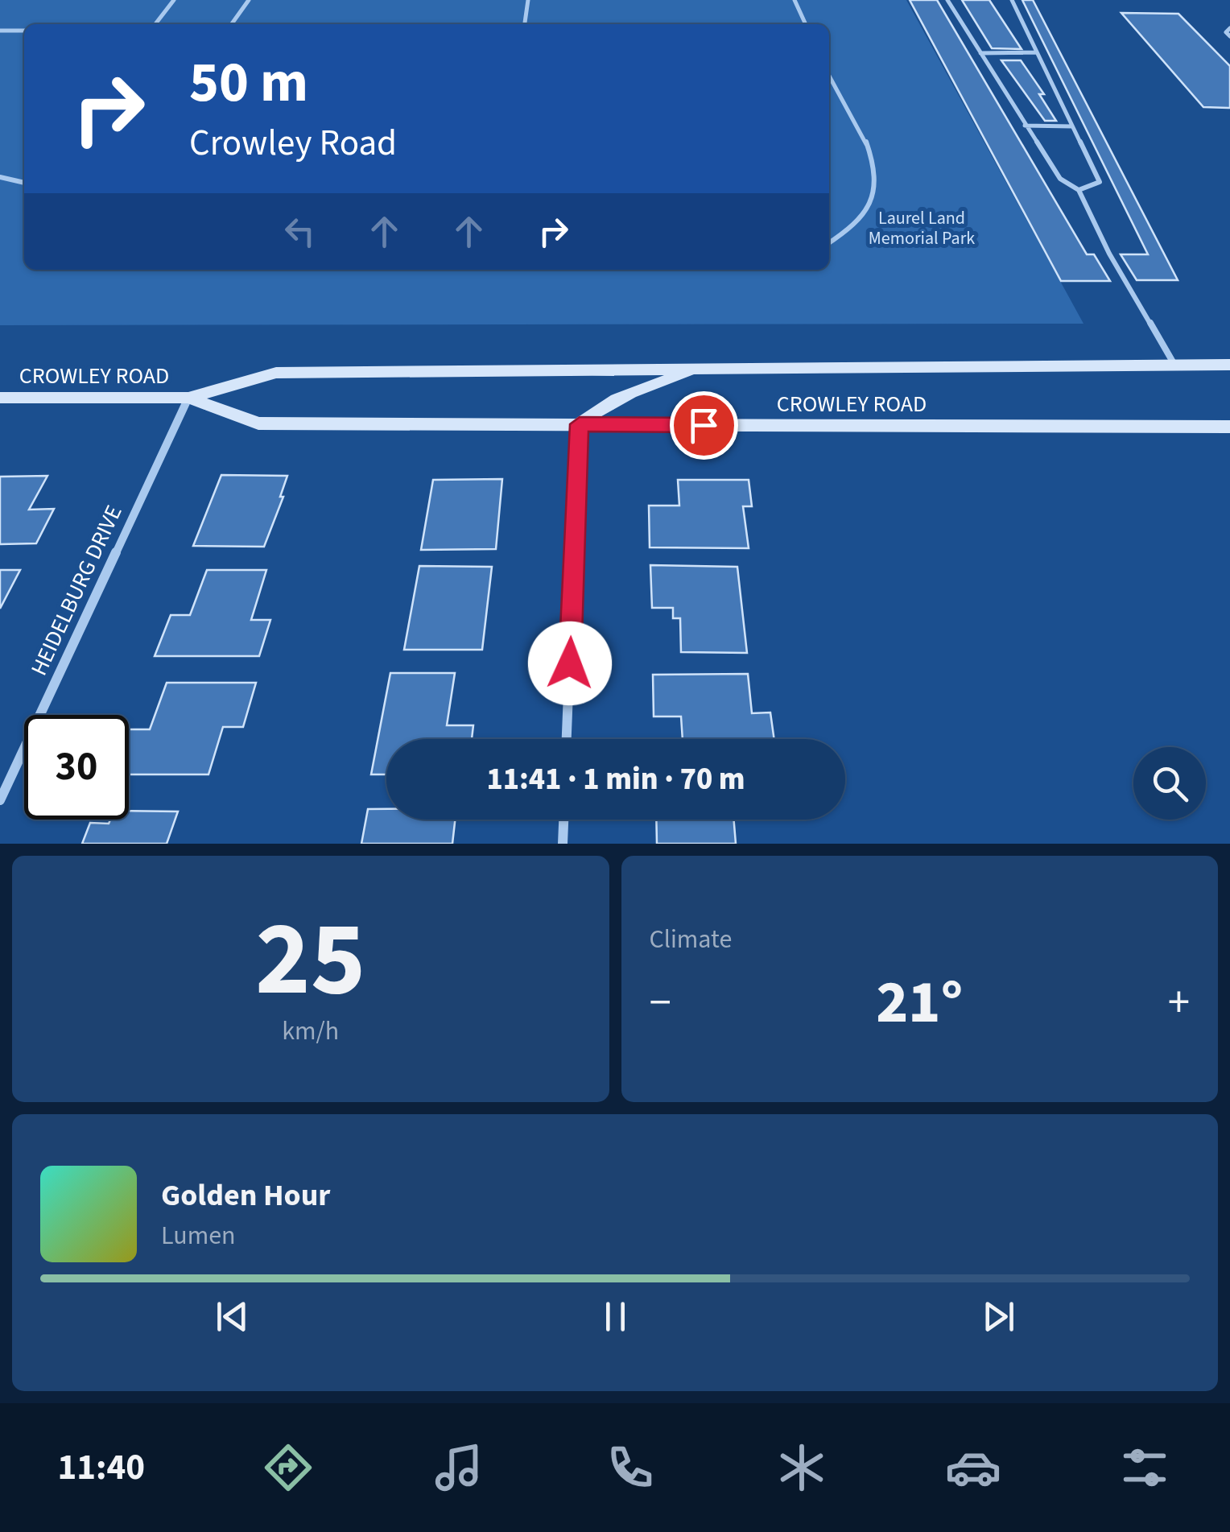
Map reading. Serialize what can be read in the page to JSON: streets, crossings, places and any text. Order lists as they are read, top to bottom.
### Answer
{
  "streets": {
    "main road": ["CROWLEY ROAD"],
    "street": ["HEIDELBURG DRIVE"]
  },
  "crossings": [
    ["CROWLEY ROAD", "HEIDELBURG DRIVE"]
  ],
  "parks": ["Laurel Land Memorial Park"],
  "page": {
    "turn": ["50 m", "Crowley Road"],
    "limit": "30",
    "trip": "11:41 · 1 min · 70 m",
    "tile": [
      ["25", "km/h"],
      "Climate"
    ],
    "heat": ["−", "21°", "+"],
    "song": ["Golden Hour", "Lumen"],
    "tabs": "11:40"
  }
}
